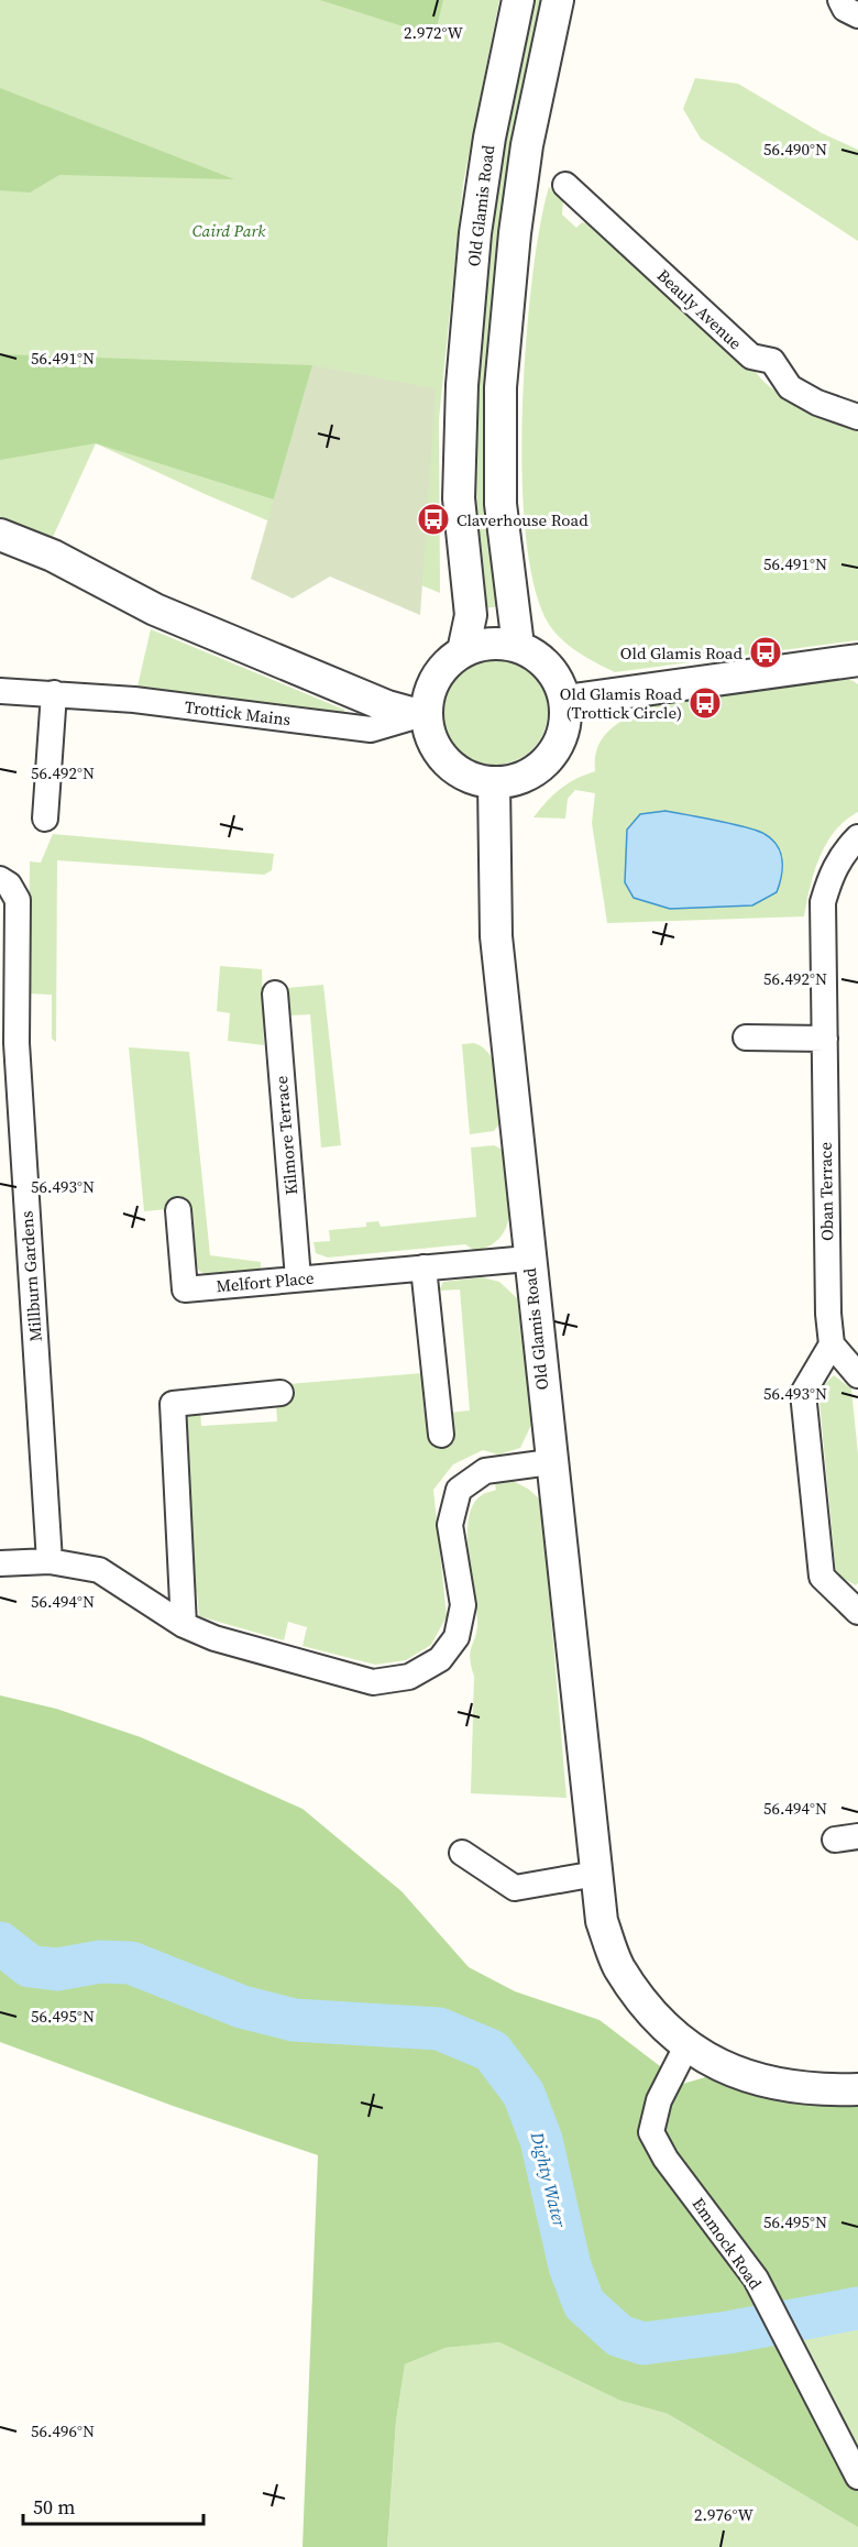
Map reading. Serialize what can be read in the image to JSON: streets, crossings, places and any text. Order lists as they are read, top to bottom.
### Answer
{
  "streets": {
    "street": [
      "Old Glamis Road",
      "Beauly Avenue",
      "Trottick Mains",
      "Kilmore Terrace",
      "Oban Terrace",
      "Millburn Gardens",
      "Melfort Place",
      "Emmock Road"
    ]
  },
  "crossings": [
    ["Old Glamis Road", "Trottick Mains"],
    ["Old Glamis Road", "Melfort Place"],
    ["Old Glamis Road", "Emmock Road"],
    ["Kilmore Terrace", "Melfort Place"]
  ],
  "water": ["Dighty Water"],
  "parks": ["Caird Park"],
  "places": {
    "bus stop": ["Claverhouse Road", "Old Glamis Road", "Old Glamis Road (Trottick Circle)"]
  },
  "scale_bar": "50 m",
  "coordinates": [
    "2.972°W",
    "56.490°N",
    "56.491°N",
    "56.492°N",
    "56.493°N",
    "56.494°N",
    "56.495°N",
    "56.496°N",
    "2.976°W"
  ]
}
